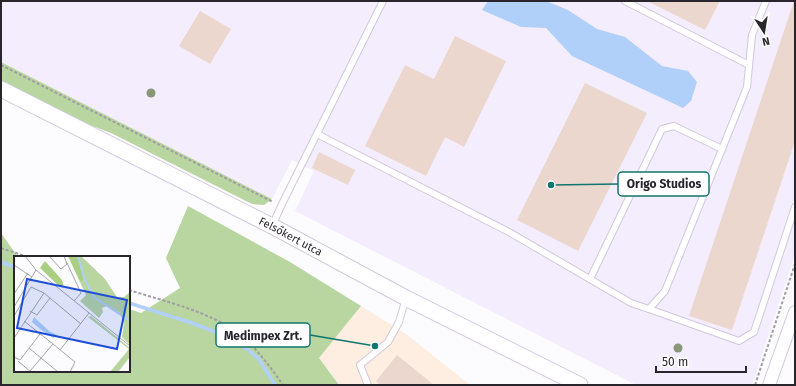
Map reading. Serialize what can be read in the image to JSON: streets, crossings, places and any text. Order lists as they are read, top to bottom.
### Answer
{
  "streets": {
    "street": ["Felsőkert utca"]
  },
  "places": ["Origo Studios", "Medimpex Zrt."],
  "scale_bar": "50 m",
  "north": "bottom"
}
